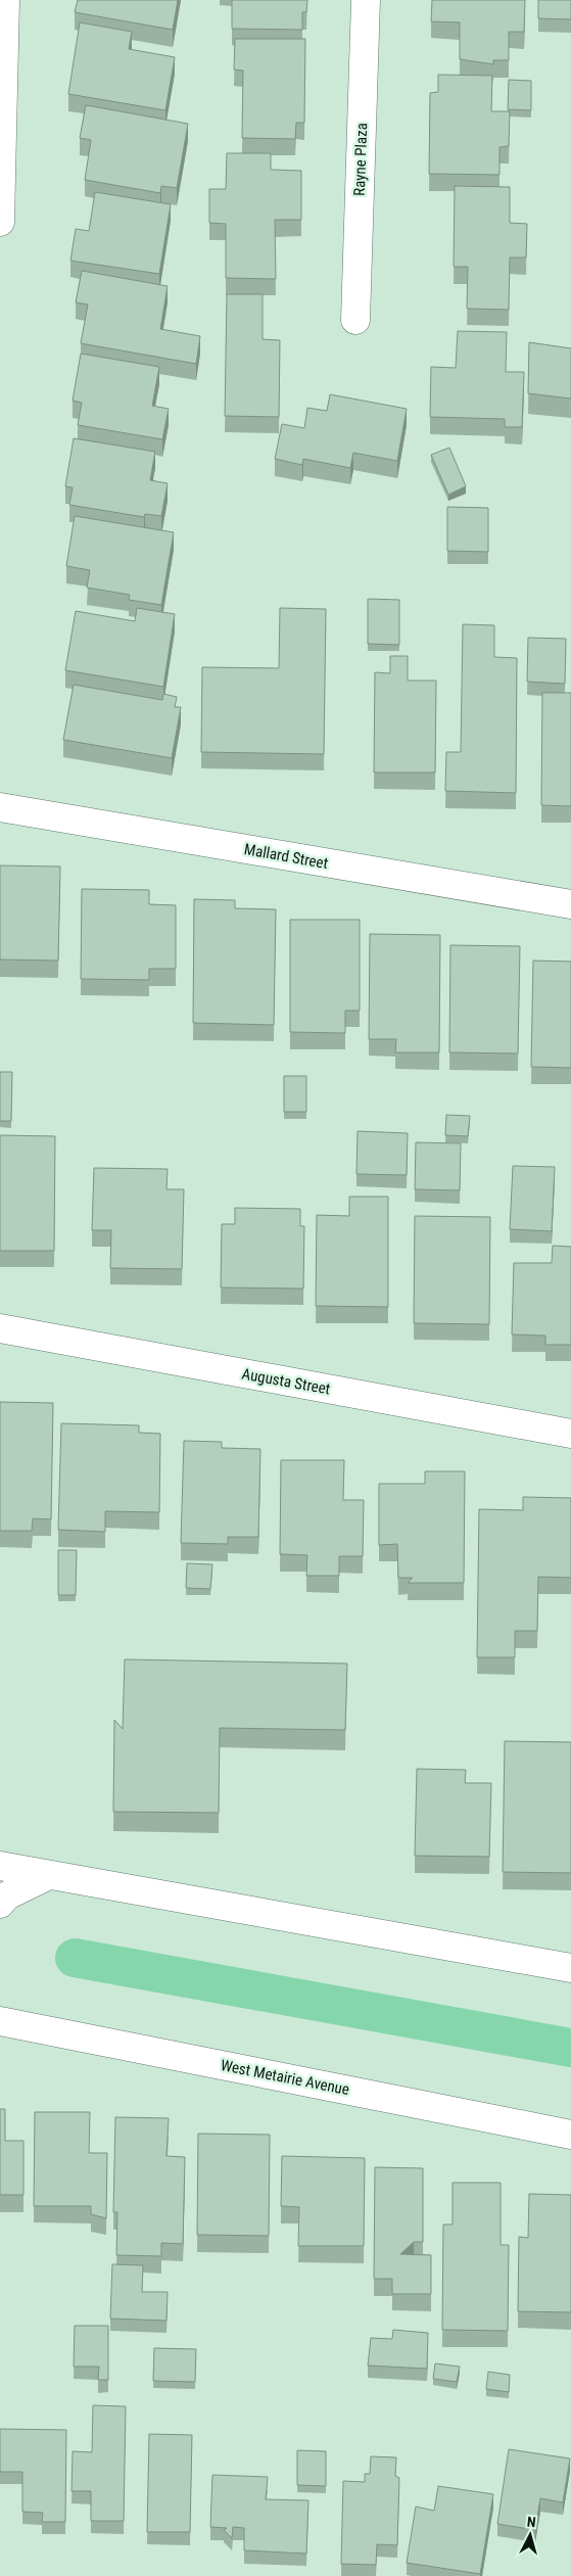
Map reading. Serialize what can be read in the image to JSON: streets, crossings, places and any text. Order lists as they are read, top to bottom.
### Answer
{
  "streets": {
    "street": [
      "Rayne Plaza",
      "Mallard Street",
      "Augusta Street",
      "West Metairie Avenue"
    ]
  },
  "north": "top"
}
